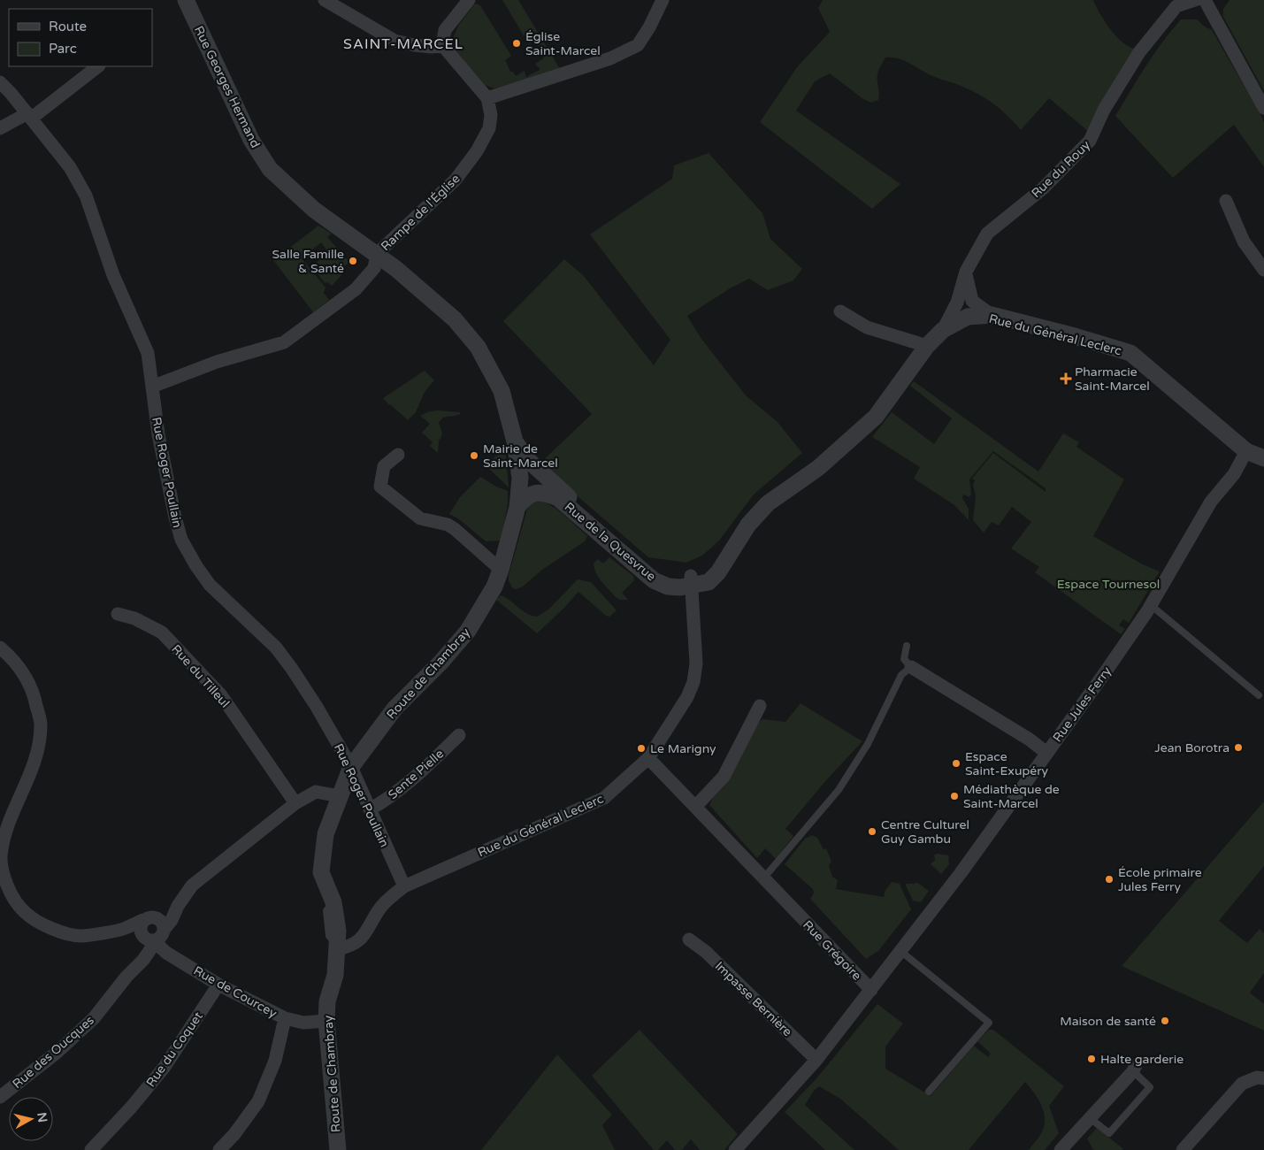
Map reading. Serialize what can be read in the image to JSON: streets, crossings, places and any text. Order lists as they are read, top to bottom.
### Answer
{
  "streets": {
    "street": [
      "Rue Georges Hermand",
      "Rue du Rouy",
      "Rampe de l'Église",
      "Rue du Général Leclerc",
      "Rue Roger Poullain",
      "Rue de la Quesvrue",
      "Route de Chambray",
      "Rue du Tilleul",
      "Rue Jules Ferry",
      "Sente Pielle",
      "Rue Grégoire",
      "Rue de Courcey",
      "Impasse Bernière",
      "Rue du Coquet",
      "Rue des Oucques"
    ]
  },
  "crossings": [
    ["Rue Georges Hermand", "Rampe de l'Église"],
    ["Rue Georges Hermand", "Rue de la Quesvrue"],
    ["Rue Georges Hermand", "Route de Chambray"],
    ["Rue du Rouy", "Rue du Général Leclerc"],
    ["Rue du Général Leclerc", "Rue Roger Poullain"],
    ["Rue du Général Leclerc", "Rue de la Quesvrue"],
    ["Rue du Général Leclerc", "Route de Chambray"],
    ["Rue du Général Leclerc", "Rue Jules Ferry"],
    ["Rue du Général Leclerc", "Rue Grégoire"],
    ["Rue Roger Poullain", "Route de Chambray"],
    ["Rue Roger Poullain", "Sente Pielle"],
    ["Rue de la Quesvrue", "Route de Chambray"],
    ["Route de Chambray", "Rue de Courcey"],
    ["Route de Chambray", "Rue des Oucques"],
    ["Rue du Tilleul", "Rue des Oucques"],
    ["Rue Jules Ferry", "Rue Grégoire"],
    ["Rue Grégoire", "Impasse Bernière"],
    ["Rue de Courcey", "Rue du Coquet"],
    ["Rue de Courcey", "Rue des Oucques"]
  ],
  "districts": ["SAINT-MARCEL"],
  "parks": ["Espace Tournesol"],
  "places": {
    "other": [
      "Église Saint-Marcel",
      "Salle Famille & Santé",
      "Mairie de Saint-Marcel",
      "Jean Borotra",
      "Le Marigny",
      "Espace Saint-Exupéry",
      "Médiathèque de Saint-Marcel",
      "Centre Culturel Guy Gambu",
      "École primaire Jules Ferry",
      "Maison de santé",
      "Halte garderie"
    ],
    "health": ["Pharmacie Saint-Marcel"]
  },
  "legend": ["Route", "Parc"],
  "north": "right"
}
